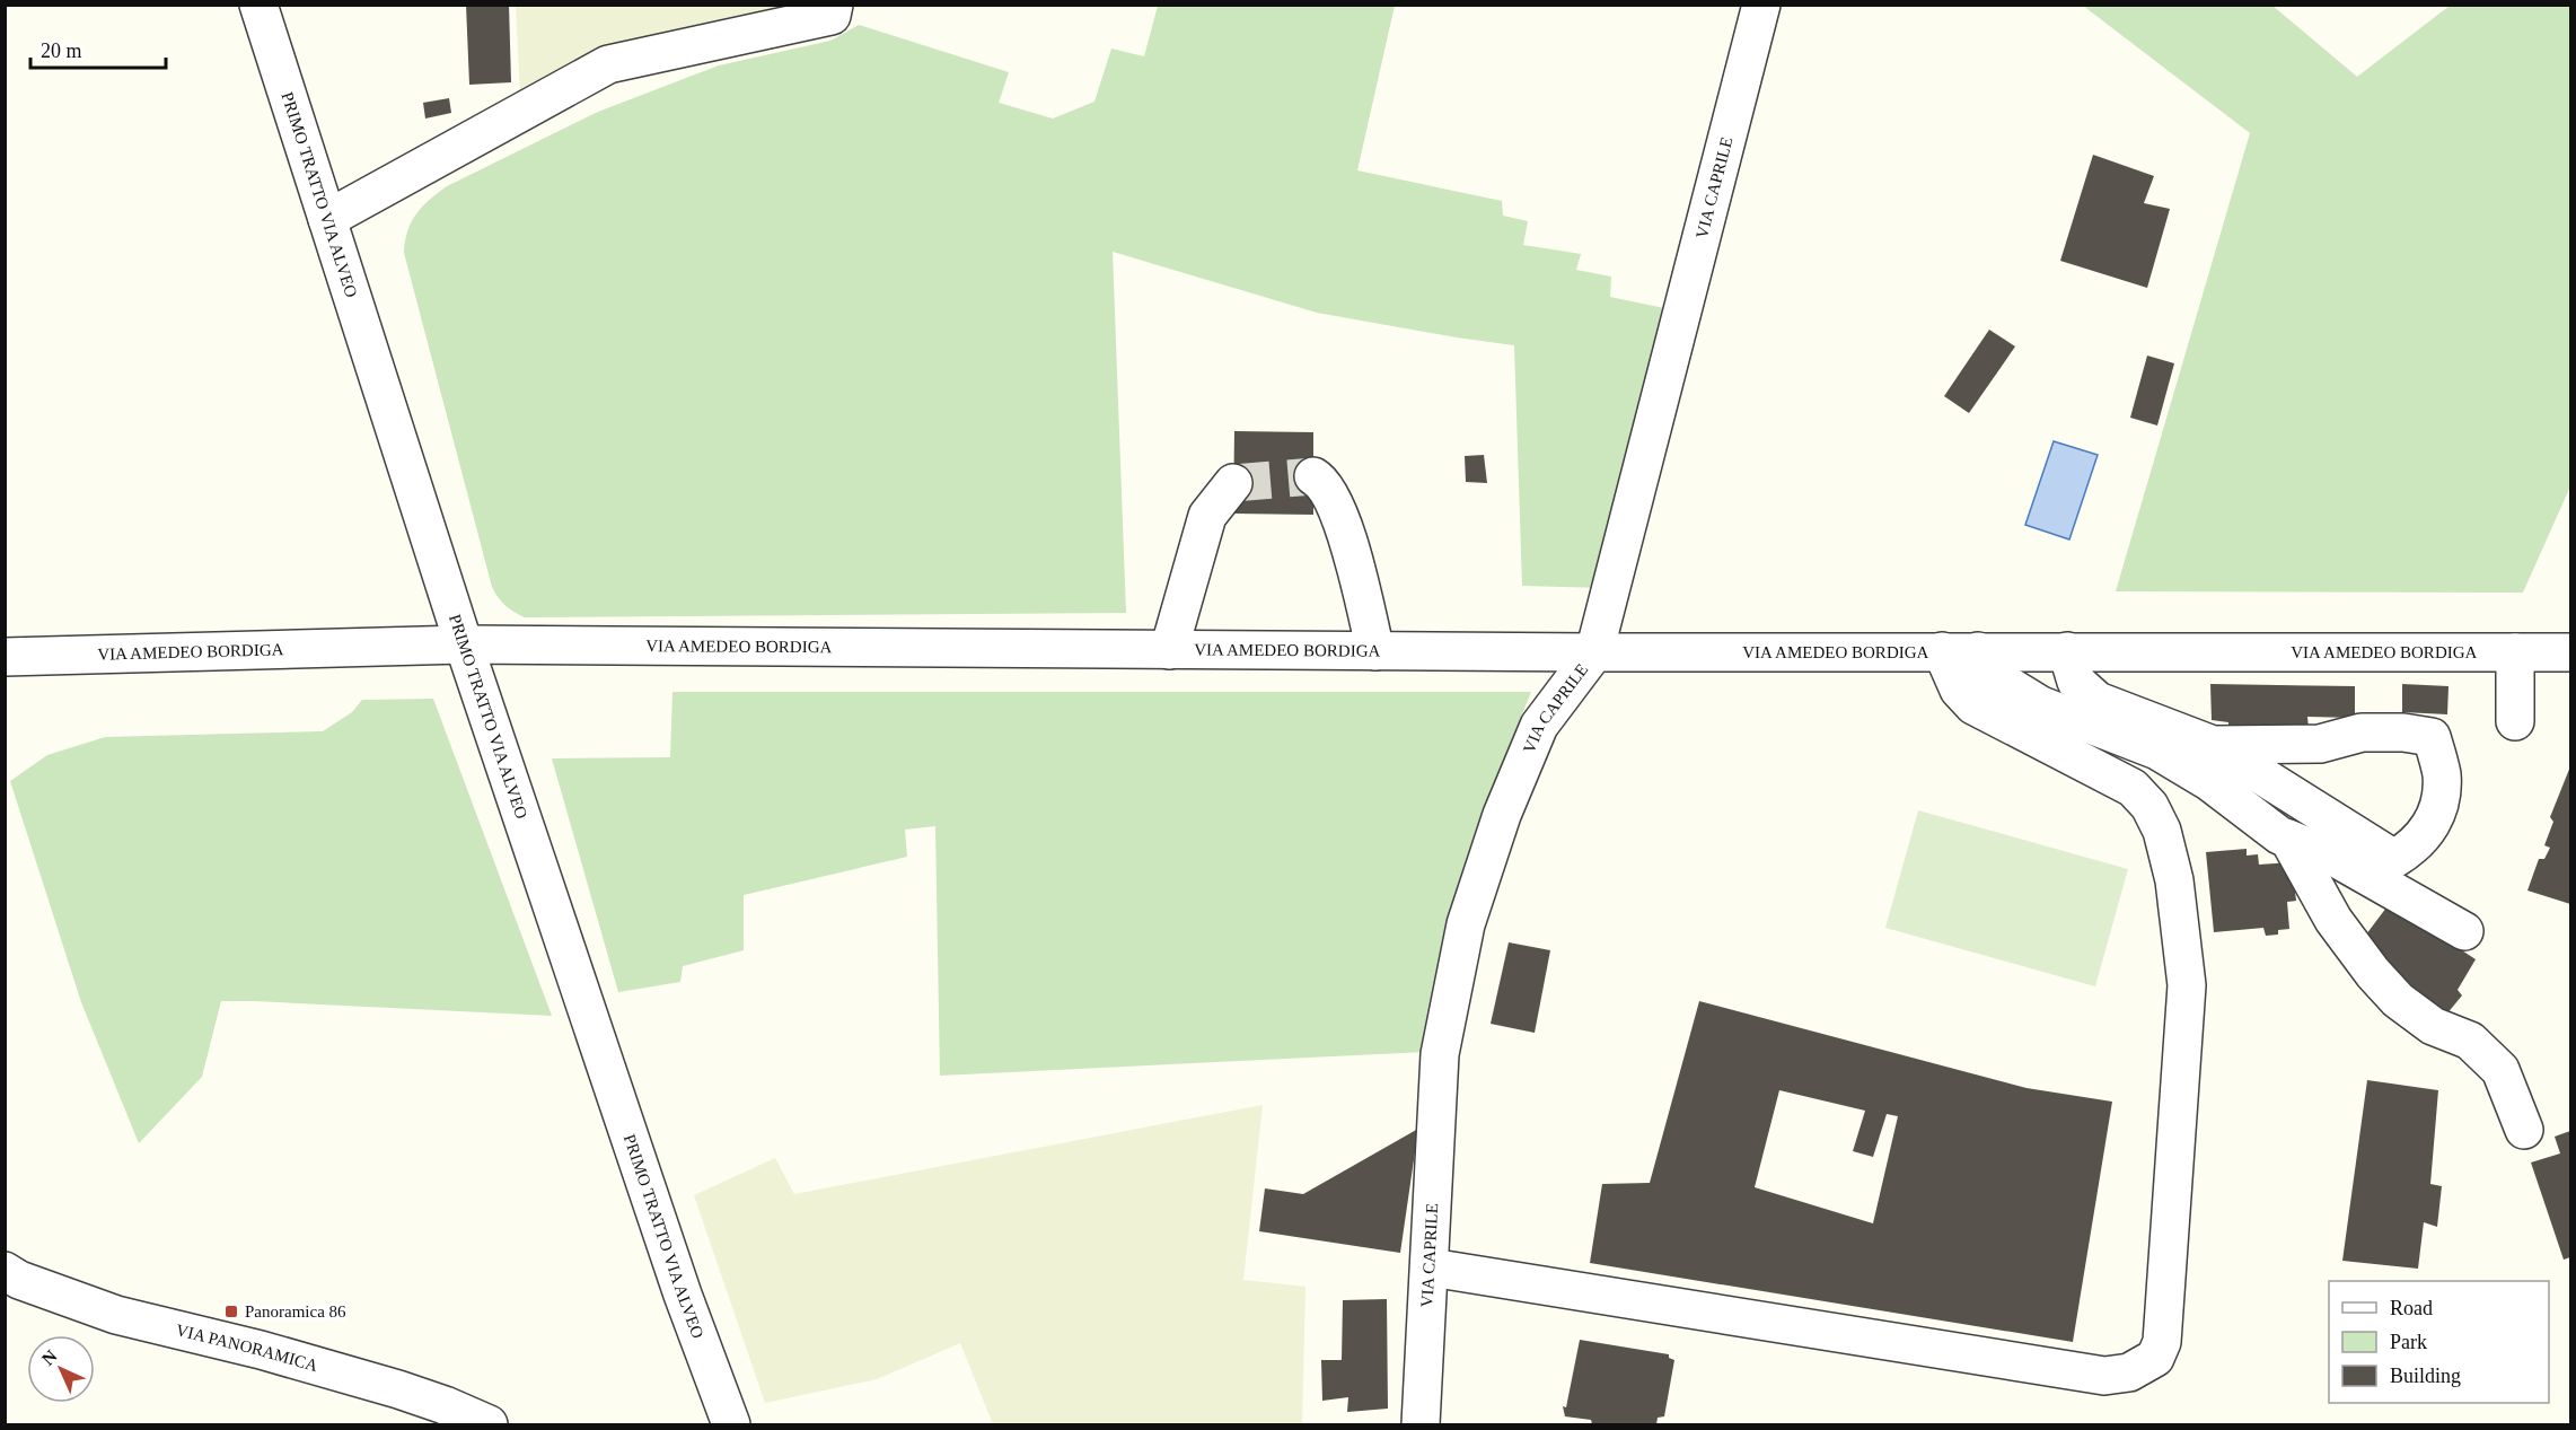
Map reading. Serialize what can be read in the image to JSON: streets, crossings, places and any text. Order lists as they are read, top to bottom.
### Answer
{
  "streets": {
    "street": [
      "VIA CAPRILE",
      "PRIMO TRATTO VIA ALVEO",
      "VIA AMEDEO BORDIGA",
      "VIA PANORAMICA"
    ]
  },
  "crossings": [
    ["VIA CAPRILE", "VIA AMEDEO BORDIGA"],
    ["PRIMO TRATTO VIA ALVEO", "VIA AMEDEO BORDIGA"]
  ],
  "places": {
    "transit": ["Panoramica 86"]
  },
  "legend": ["Road", "Park", "Building"],
  "scale_bar": "20 m",
  "north": "top left"
}
